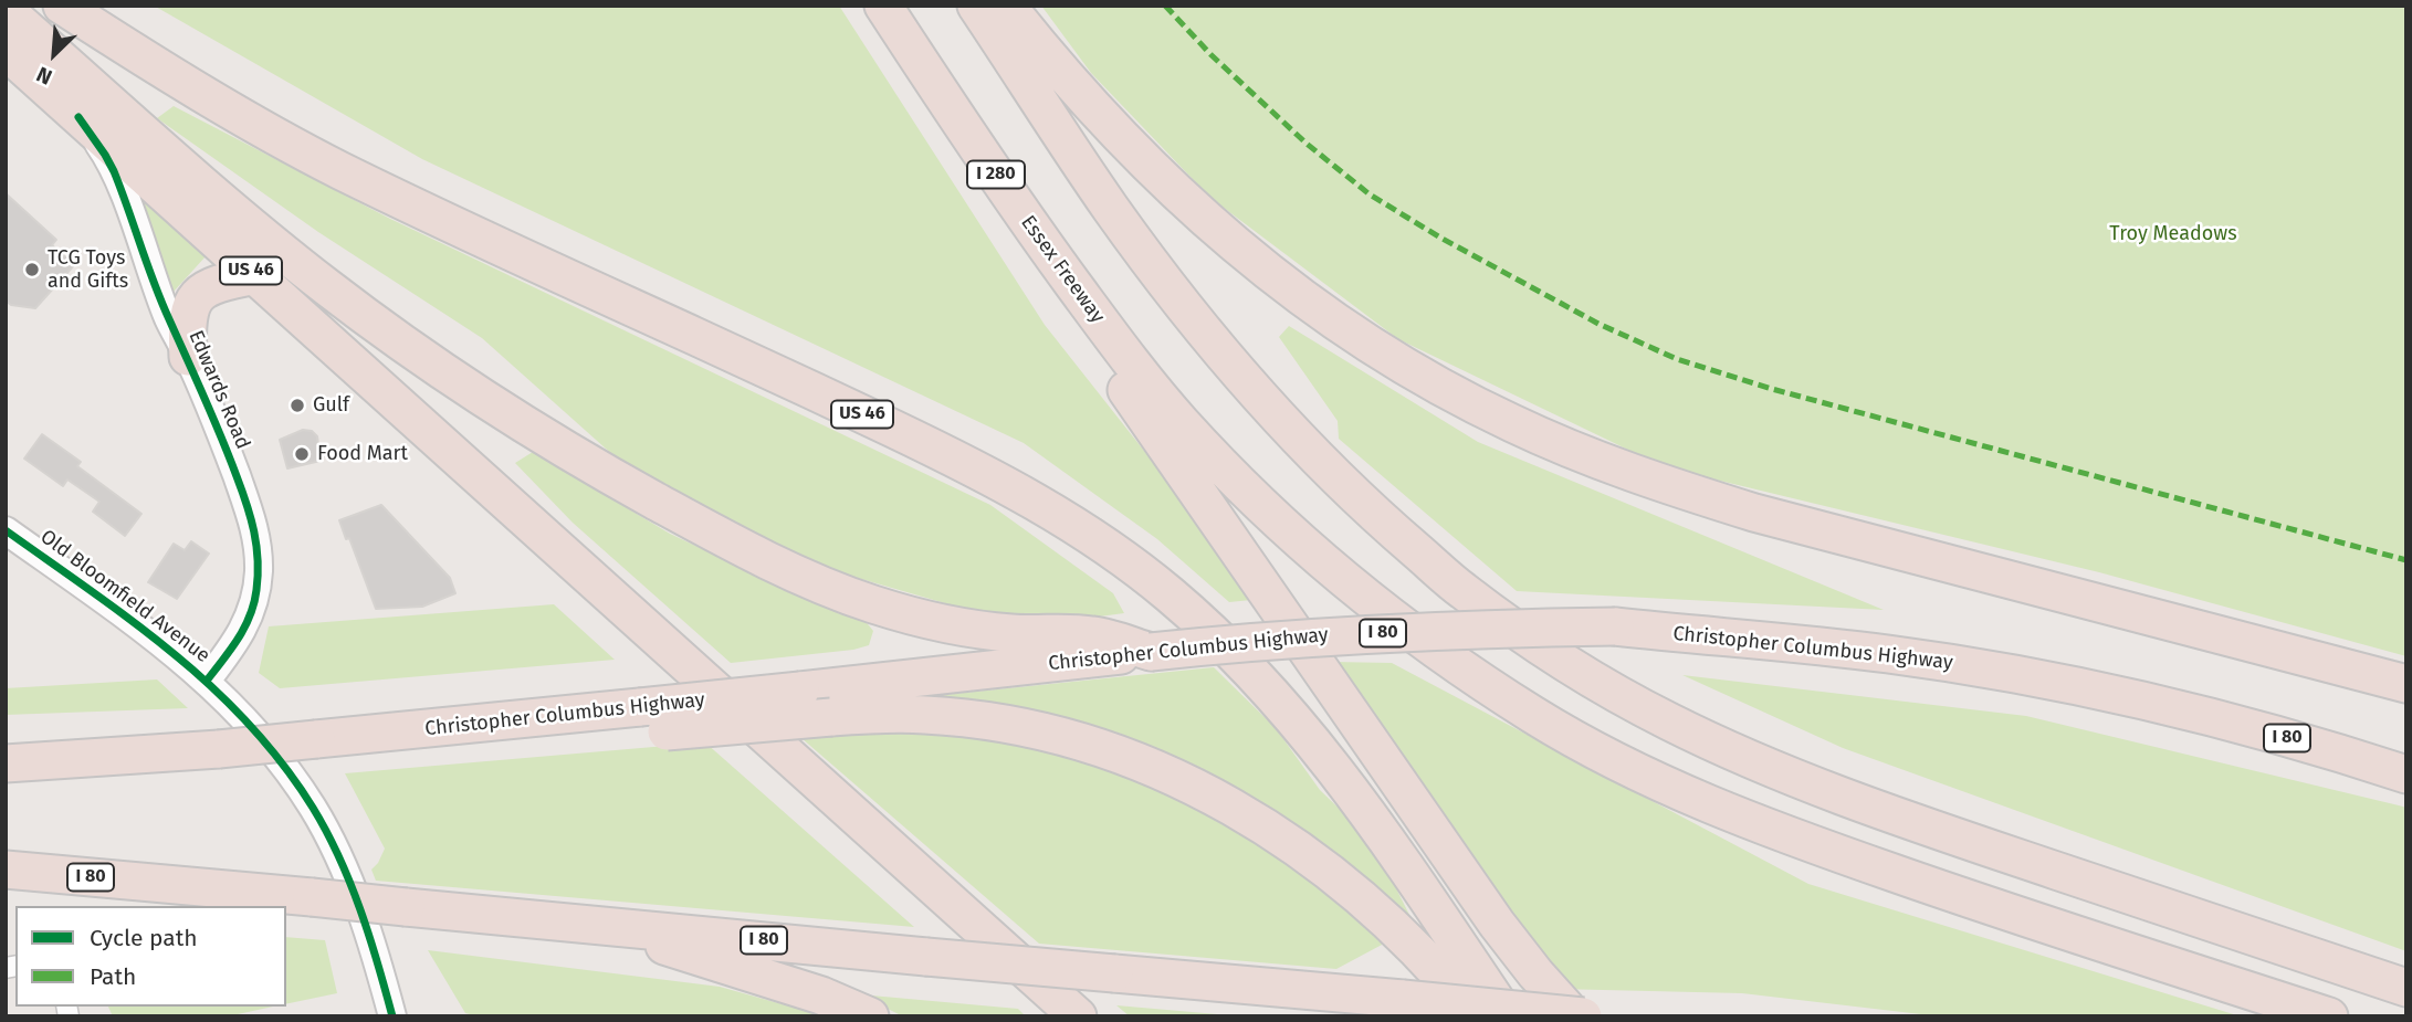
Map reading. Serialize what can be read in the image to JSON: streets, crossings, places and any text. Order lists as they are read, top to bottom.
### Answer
{
  "streets": {
    "highway": [
      "I 280",
      "Essex Freeway",
      "US 46",
      "I 80",
      "Christopher Columbus Highway"
    ],
    "street": ["Edwards Road", "Old Bloomfield Avenue"]
  },
  "crossings": [
    ["US 46", "Edwards Road"],
    ["Edwards Road", "Old Bloomfield Avenue"]
  ],
  "parks": ["Troy Meadows"],
  "places": ["TCG Toys and Gifts", "Gulf", "Food Mart"],
  "legend": ["Cycle path", "Path"],
  "north": "bottom left"
}
